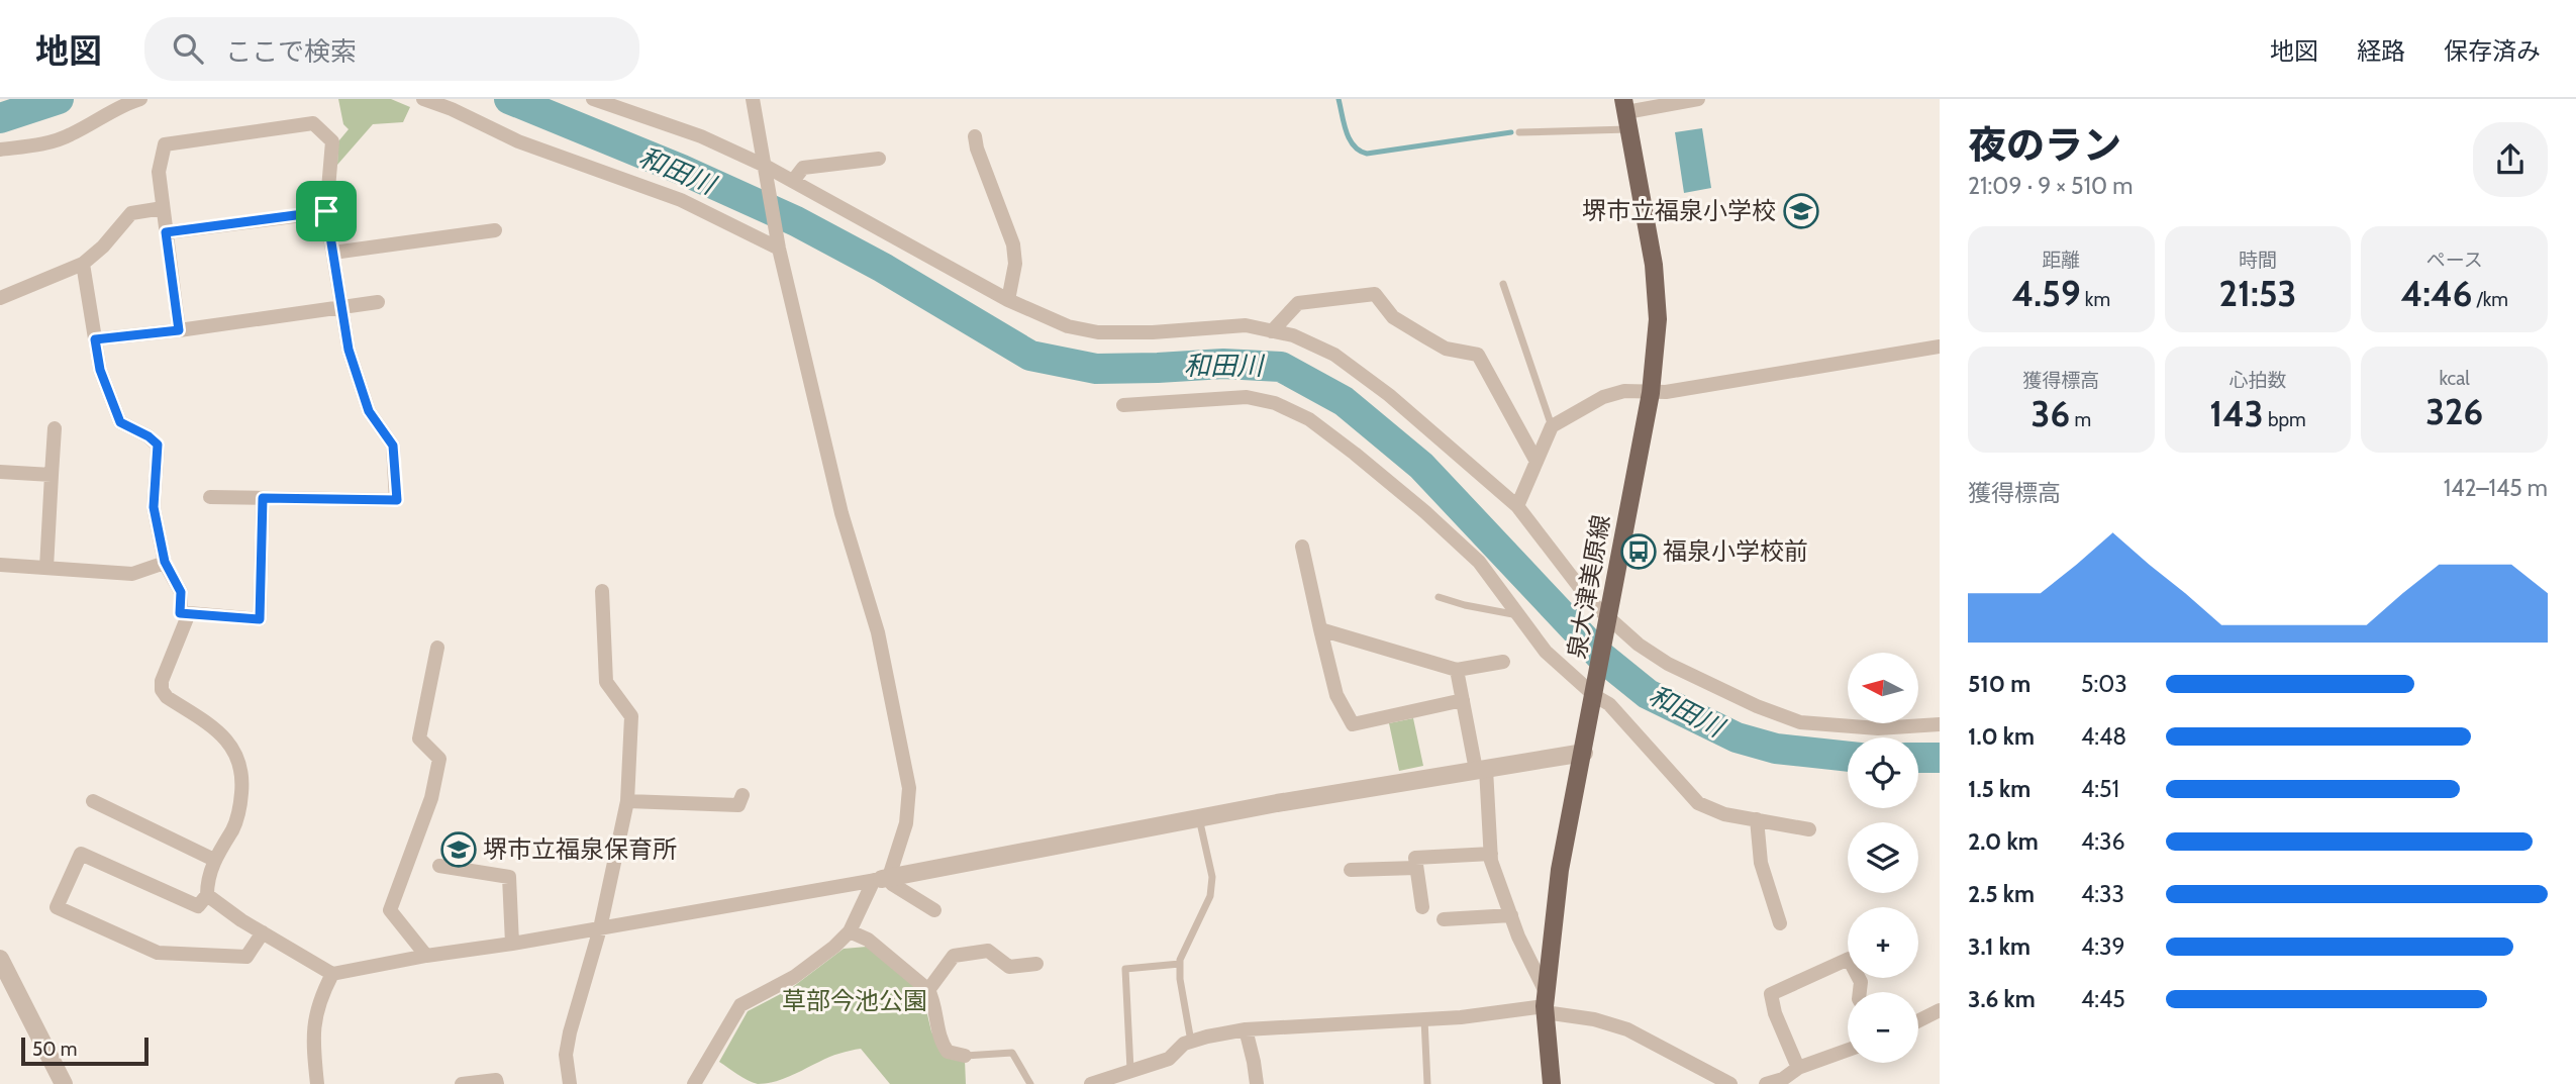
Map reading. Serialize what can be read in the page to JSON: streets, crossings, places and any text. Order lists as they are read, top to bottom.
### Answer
{
  "streets": {
    "main road": ["泉大津美原線"]
  },
  "water": ["和田川"],
  "parks": ["草部今池公園"],
  "places": {
    "school or university": ["堺市立福泉小学校", "堺市立福泉保育所"],
    "bus stop": ["福泉小学校前"]
  },
  "scale_bar": "50 m",
  "north": "left",
  "page": {
    "header": "地図",
    "search": "ここで検索",
    "nav": ["地図", "経路", "保存済み"],
    "heading": ["夜のラン", "21:09 · 9 × 510 m"],
    "stats": [
      ["距離", "4.59 km"],
      ["時間", "21:53"],
      ["ペース", "4:46 /km"],
      ["獲得標高", "36 m"],
      ["心拍数", "143 bpm"],
      ["kcal", "326"]
    ],
    "chart": ["獲得標高", "142–145 m"],
    "map_buttons": ["+", "−"],
    "list": [
      {
        "name": "510 m",
        "note": "5:03"
      },
      {
        "name": "1.0 km",
        "note": "4:48"
      },
      {
        "name": "1.5 km",
        "note": "4:51"
      },
      {
        "name": "2.0 km",
        "note": "4:36"
      },
      {
        "name": "2.5 km",
        "note": "4:33"
      },
      {
        "name": "3.1 km",
        "note": "4:39"
      },
      {
        "name": "3.6 km",
        "note": "4:45"
      }
    ],
    "scale": "50 m"
  }
}
